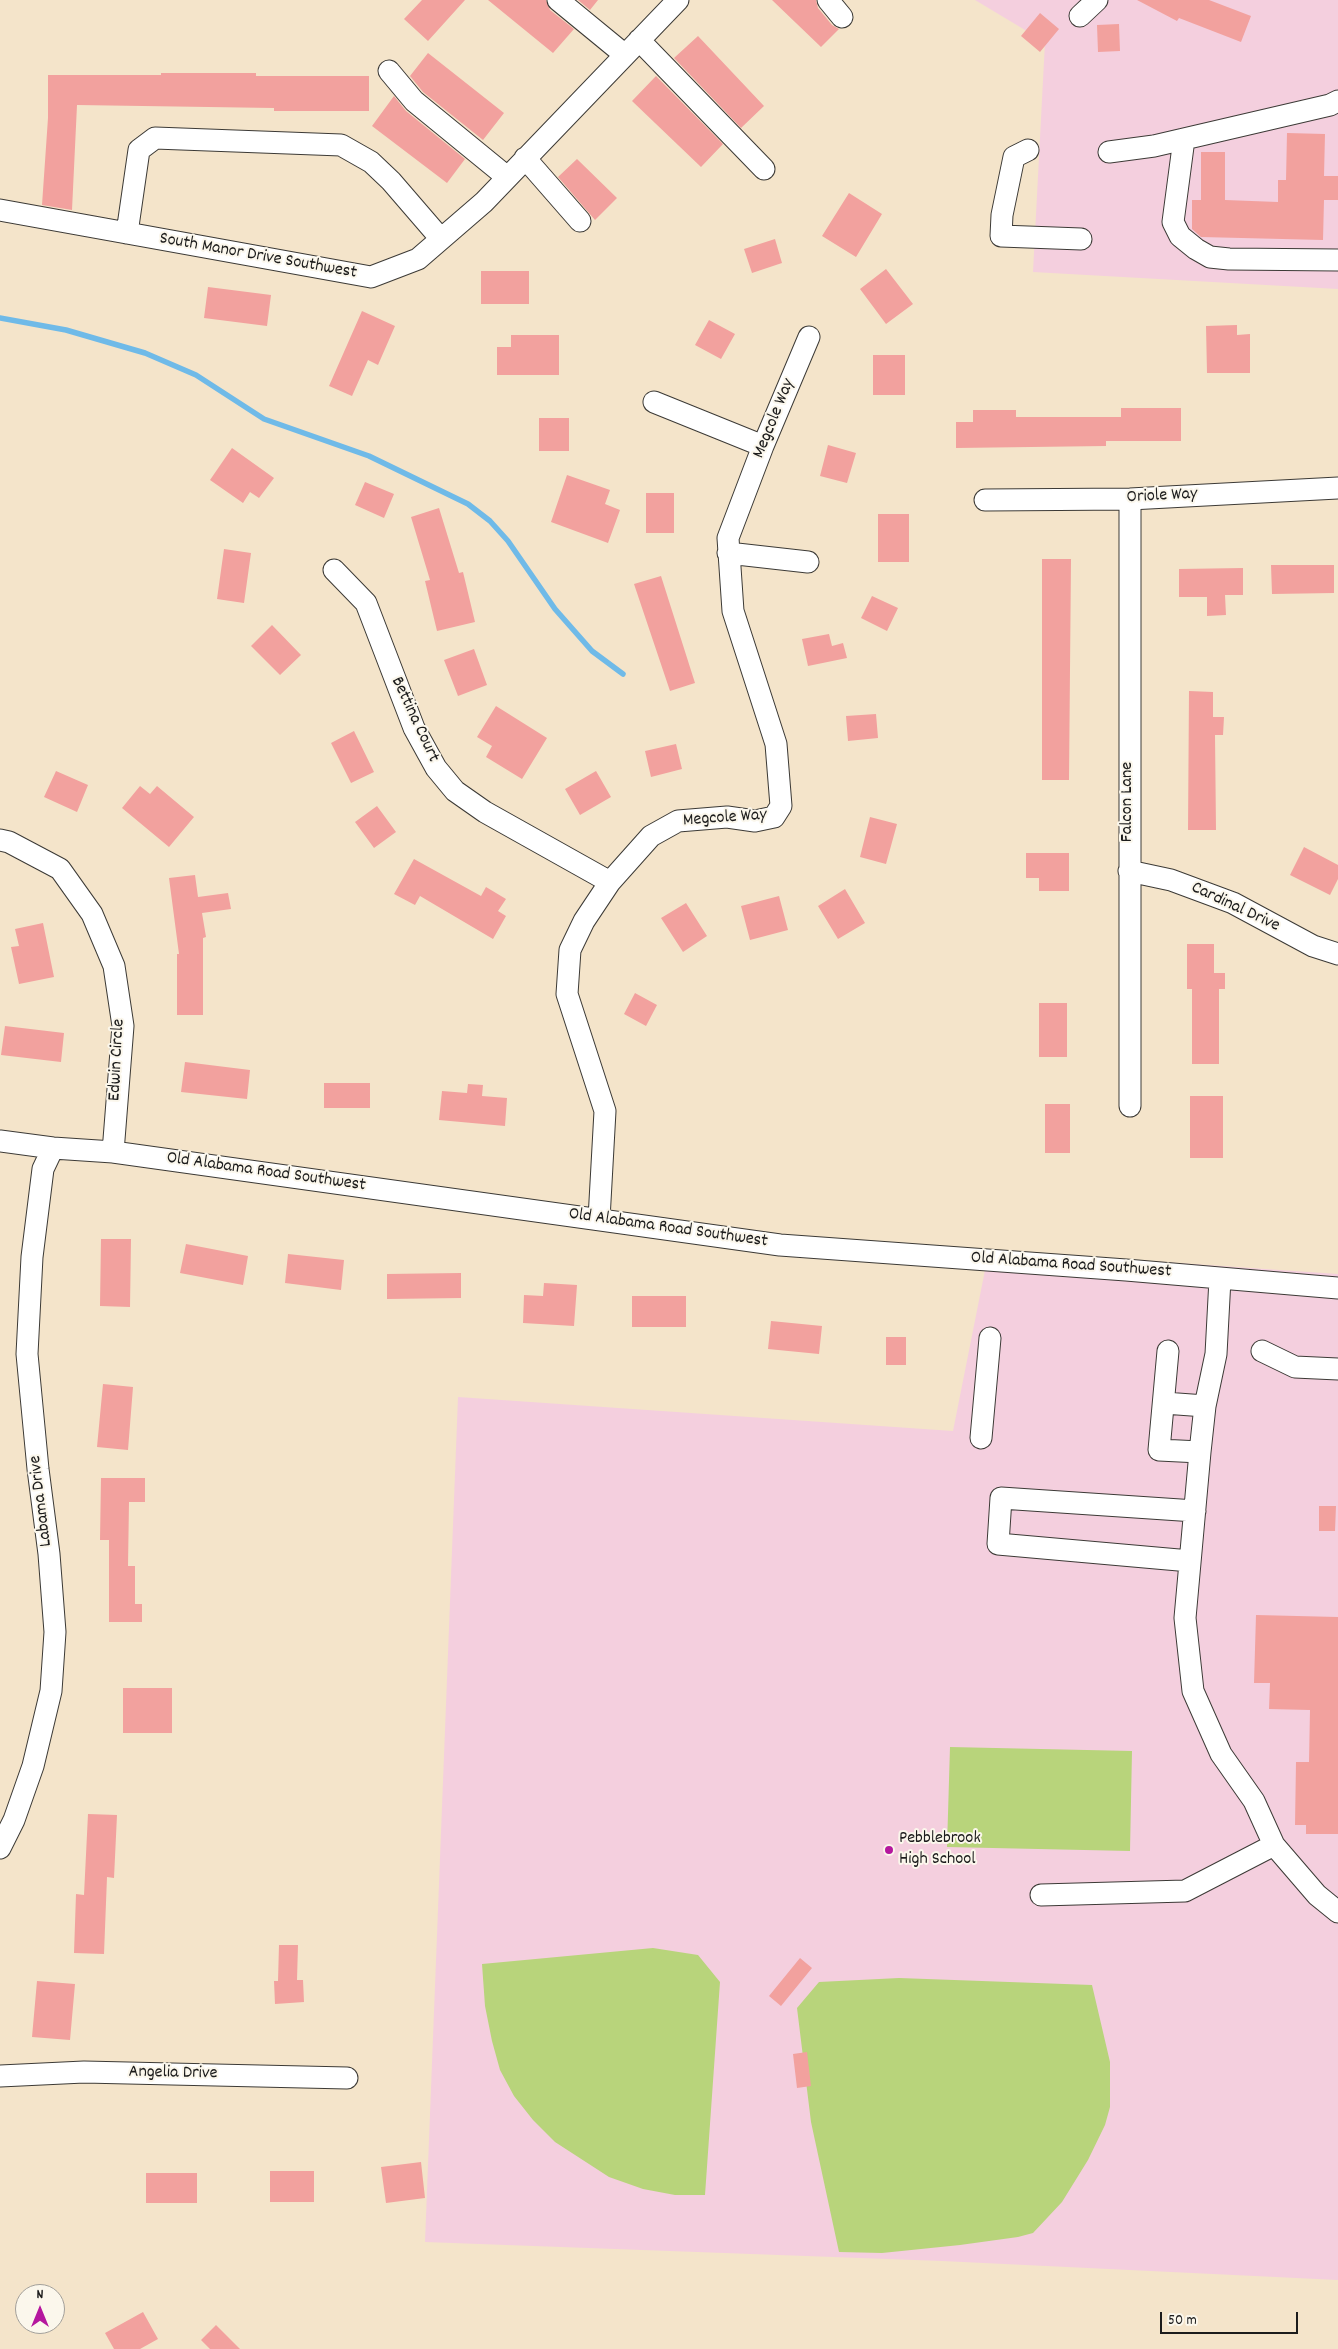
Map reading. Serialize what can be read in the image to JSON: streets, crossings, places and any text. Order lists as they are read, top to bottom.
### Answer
{
  "streets": {
    "street": [
      "South Manor Drive Southwest",
      "Megcole Way",
      "Oriole Way",
      "Bettina Court",
      "Falcon Lane",
      "Cardinal Drive",
      "Edwin Circle",
      "Old Alabama Road Southwest",
      "Labama Drive",
      "Angelia Drive"
    ]
  },
  "crossings": [
    ["Megcole Way", "Bettina Court"],
    ["Megcole Way", "Old Alabama Road Southwest"],
    ["Oriole Way", "Falcon Lane"],
    ["Falcon Lane", "Cardinal Drive"],
    ["Edwin Circle", "Old Alabama Road Southwest"],
    ["Old Alabama Road Southwest", "Labama Drive"]
  ],
  "places": ["Pebblebrook High School"],
  "scale_bar": "50 m",
  "north": "top"
}
